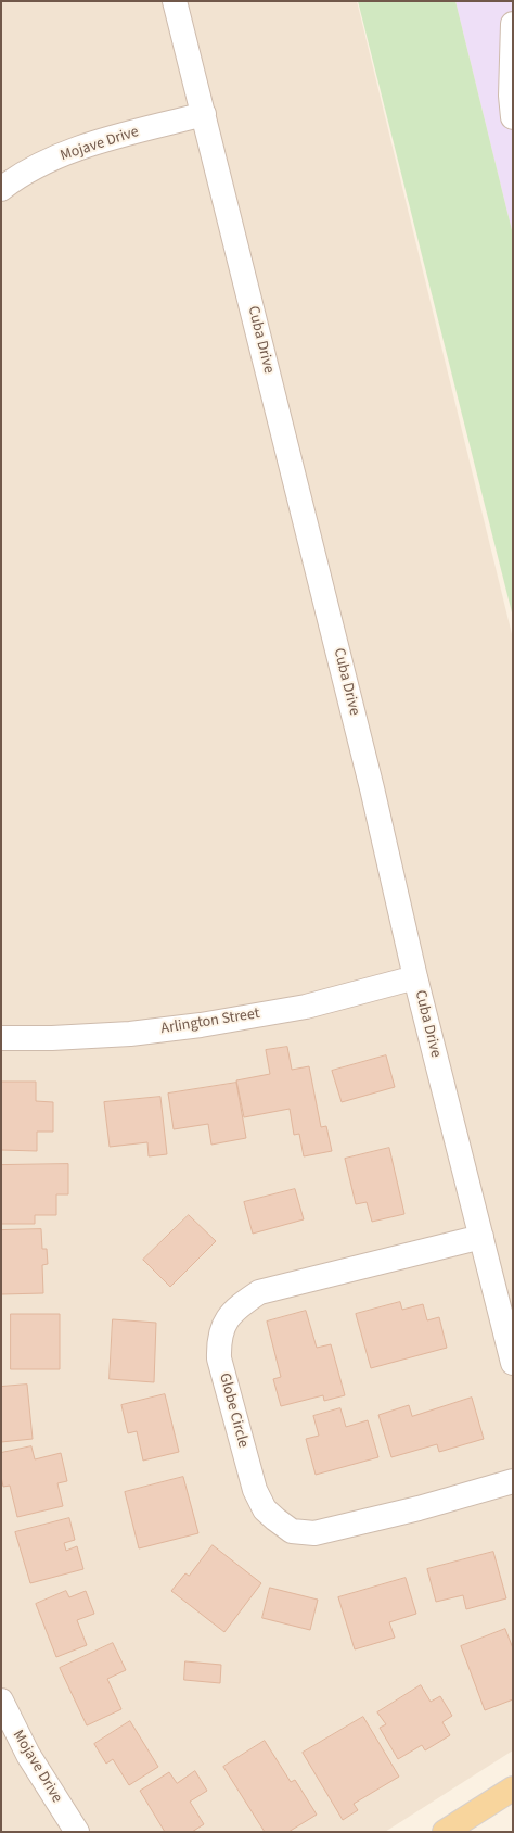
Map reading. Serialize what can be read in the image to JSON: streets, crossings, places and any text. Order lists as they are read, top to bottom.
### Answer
{
  "streets": {
    "street": [
      "Mojave Drive",
      "Cuba Drive",
      "Arlington Street",
      "Globe Circle"
    ]
  },
  "crossings": [
    ["Mojave Drive", "Cuba Drive"],
    ["Cuba Drive", "Arlington Street"],
    ["Cuba Drive", "Globe Circle"]
  ]
}
